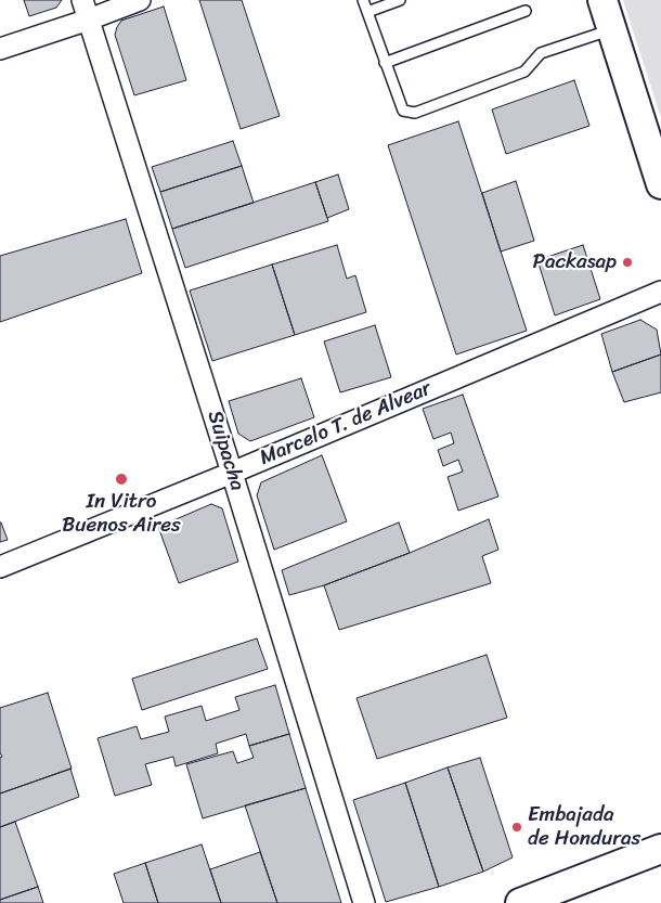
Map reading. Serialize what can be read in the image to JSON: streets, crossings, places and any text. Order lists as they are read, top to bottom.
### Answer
{
  "streets": {
    "street": ["Marcelo T. de Alvear", "Suipacha"]
  },
  "crossings": [
    ["Marcelo T. de Alvear", "Suipacha"]
  ],
  "places": ["Packasap", "In Vitro Buenos Aires", "Embajada de Honduras"]
}
